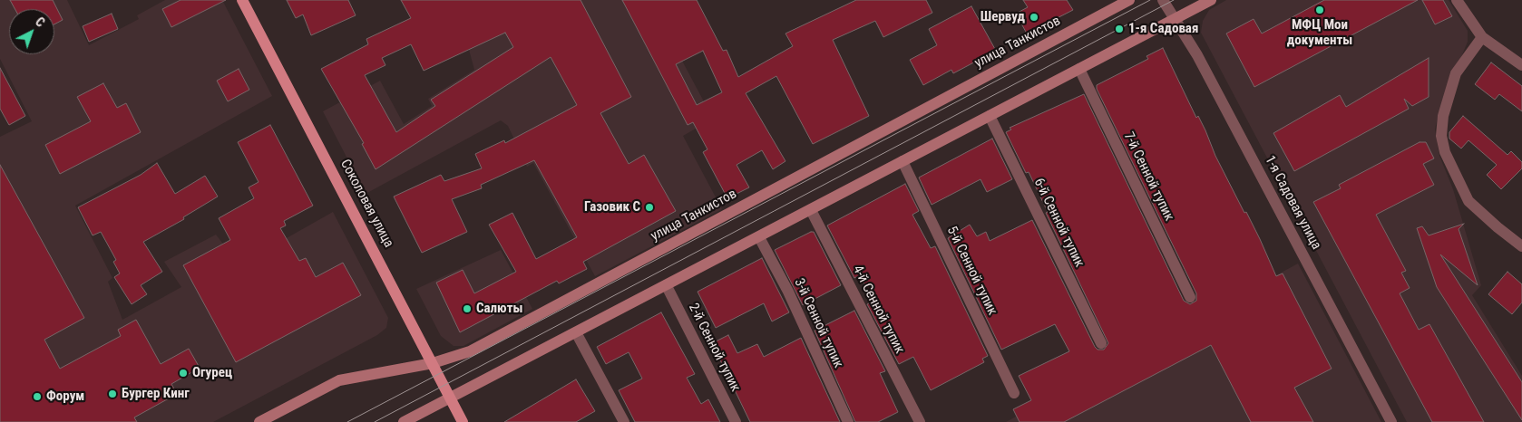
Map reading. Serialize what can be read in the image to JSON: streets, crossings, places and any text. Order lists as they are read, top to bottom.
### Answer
{
  "streets": {
    "main road": ["улица Танкистов", "Соколовая улица"],
    "street": [
      "7-й Сенной тупик",
      "1-я Садовая улица",
      "6-й Сенной тупик",
      "5-й Сенной тупик",
      "4-й Сенной тупик",
      "3-й Сенной тупик",
      "2-й Сенной тупик"
    ]
  },
  "crossings": [
    ["улица Танкистов", "Соколовая улица"]
  ],
  "places": [
    "МФЦ Мои документы",
    "Шервуд",
    "1-я Садовая",
    "Газовик С",
    "Салюты",
    "Огурец",
    "Бургер Кинг",
    "Форум"
  ],
  "north": "top right"
}
